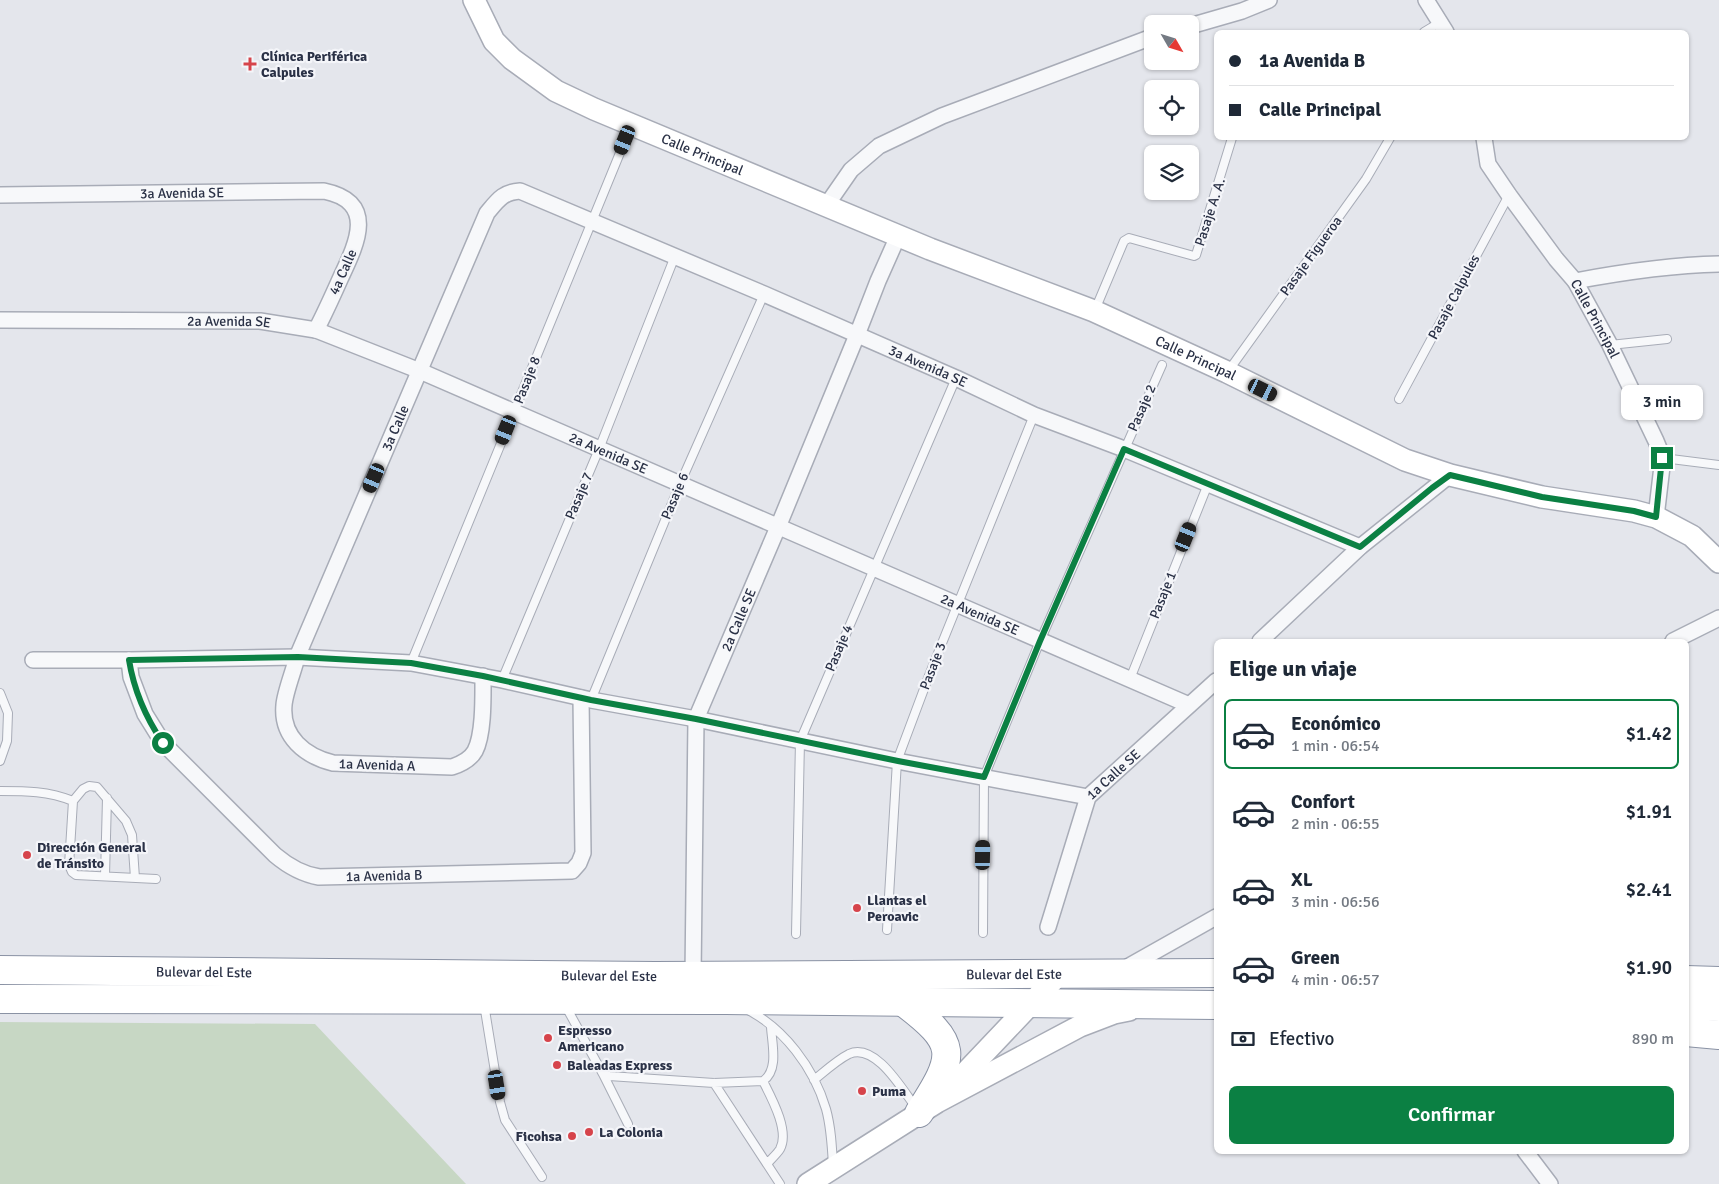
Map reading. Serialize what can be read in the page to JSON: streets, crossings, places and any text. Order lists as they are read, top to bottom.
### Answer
{
  "streets": {
    "highway": ["Bulevar del Este"],
    "street": [
      "Calle Principal",
      "3a Avenida SE",
      "4a Calle",
      "2a Avenida SE",
      "3a Calle",
      "2a Calle SE",
      "1a Avenida A",
      "1a Calle SE",
      "1a Avenida B"
    ],
    "lane": [
      "Pasaje A. A.",
      "Pasaje Figueroa",
      "Pasaje Calpules",
      "Pasaje 8",
      "Pasaje 2",
      "Pasaje 7",
      "Pasaje 6",
      "Pasaje 1",
      "Pasaje 4",
      "Pasaje 3"
    ]
  },
  "crossings": [
    ["Calle Principal", "Pasaje A. A."],
    ["Calle Principal", "Pasaje Figueroa"],
    ["Calle Principal", "Pasaje Calpules"],
    ["Calle Principal", "Pasaje 8"],
    ["Calle Principal", "2a Calle SE"],
    ["3a Avenida SE", "4a Calle"],
    ["3a Avenida SE", "Pasaje 8"],
    ["3a Avenida SE", "Pasaje 2"],
    ["3a Avenida SE", "3a Calle"],
    ["3a Avenida SE", "Pasaje 7"],
    ["3a Avenida SE", "Pasaje 6"],
    ["3a Avenida SE", "Pasaje 1"],
    ["3a Avenida SE", "2a Calle SE"],
    ["3a Avenida SE", "Pasaje 4"],
    ["3a Avenida SE", "Pasaje 3"],
    ["4a Calle", "2a Avenida SE"],
    ["2a Avenida SE", "Pasaje 8"],
    ["2a Avenida SE", "Pasaje 2"],
    ["2a Avenida SE", "3a Calle"],
    ["2a Avenida SE", "Pasaje 7"],
    ["2a Avenida SE", "Pasaje 6"],
    ["2a Avenida SE", "Pasaje 1"],
    ["2a Avenida SE", "2a Calle SE"],
    ["2a Avenida SE", "Pasaje 4"],
    ["2a Avenida SE", "Pasaje 3"],
    ["2a Avenida SE", "1a Calle SE"],
    ["3a Calle", "1a Avenida A"],
    ["Pasaje 6", "1a Avenida B"],
    ["2a Calle SE", "Bulevar del Este"]
  ],
  "places": {
    "health": ["Clínica Periférica Calpules"],
    "other": [
      "Dirección General de Tránsito",
      "Llantas el Peroavic",
      "Espresso Americano",
      "Baleadas Express",
      "Puma",
      "La Colonia",
      "Ficohsa"
    ]
  },
  "north": "bottom right",
  "page": {
    "banner": ["1a Avenida B", "Calle Principal"],
    "bubble": "3 min",
    "heading": "Elige un viaje",
    "list": [
      {
        "name": "Económico",
        "note": "1 min · 06:54",
        "value": "$1.42"
      },
      {
        "name": "Confort",
        "note": "2 min · 06:55",
        "value": "$1.91"
      },
      {
        "name": "XL",
        "note": "3 min · 06:56",
        "value": "$2.41"
      },
      {
        "name": "Green",
        "note": "4 min · 06:57",
        "value": "$1.90"
      }
    ],
    "pay": ["Efectivo", "890 m"],
    "buttons": "Confirmar"
  }
}
